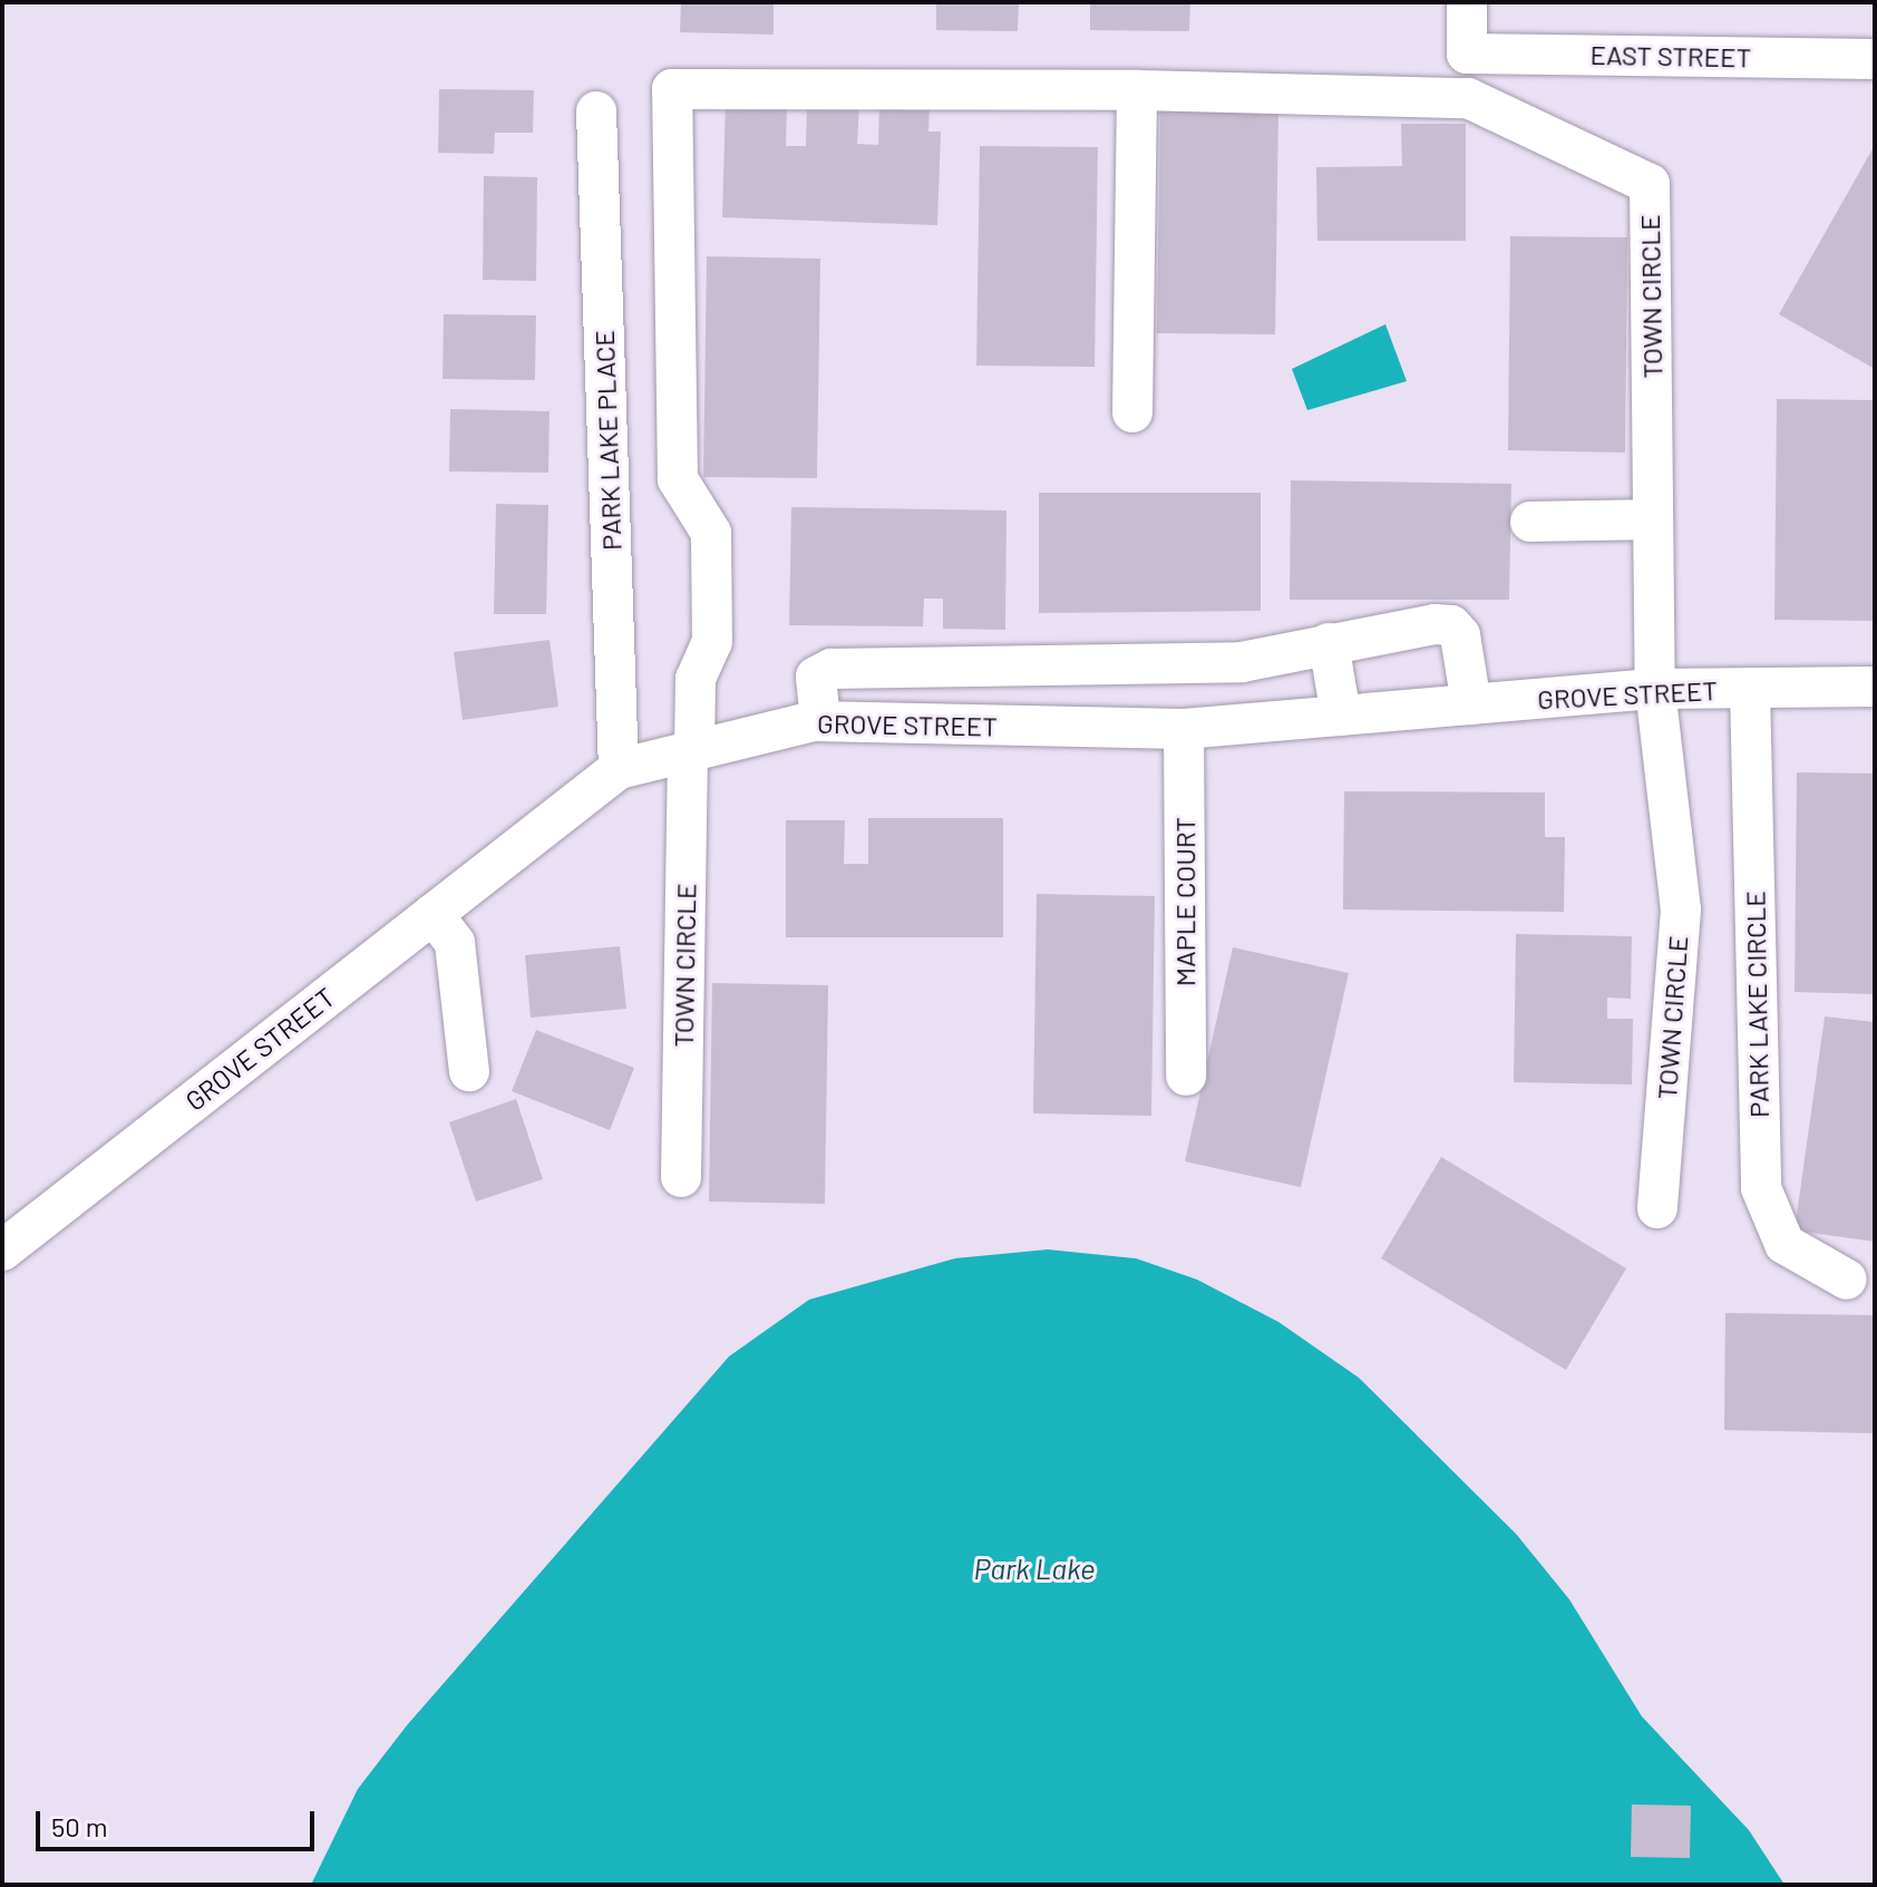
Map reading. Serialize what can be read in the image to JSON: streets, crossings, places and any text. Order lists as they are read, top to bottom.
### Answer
{
  "streets": {
    "street": [
      "EAST STREET",
      "TOWN CIRCLE",
      "PARK LAKE PLACE",
      "GROVE STREET",
      "MAPLE COURT",
      "PARK LAKE CIRCLE"
    ]
  },
  "crossings": [
    ["TOWN CIRCLE", "GROVE STREET"],
    ["PARK LAKE PLACE", "GROVE STREET"],
    ["GROVE STREET", "MAPLE COURT"],
    ["GROVE STREET", "PARK LAKE CIRCLE"]
  ],
  "water": ["Park Lake"],
  "scale_bar": "50 m"
}
